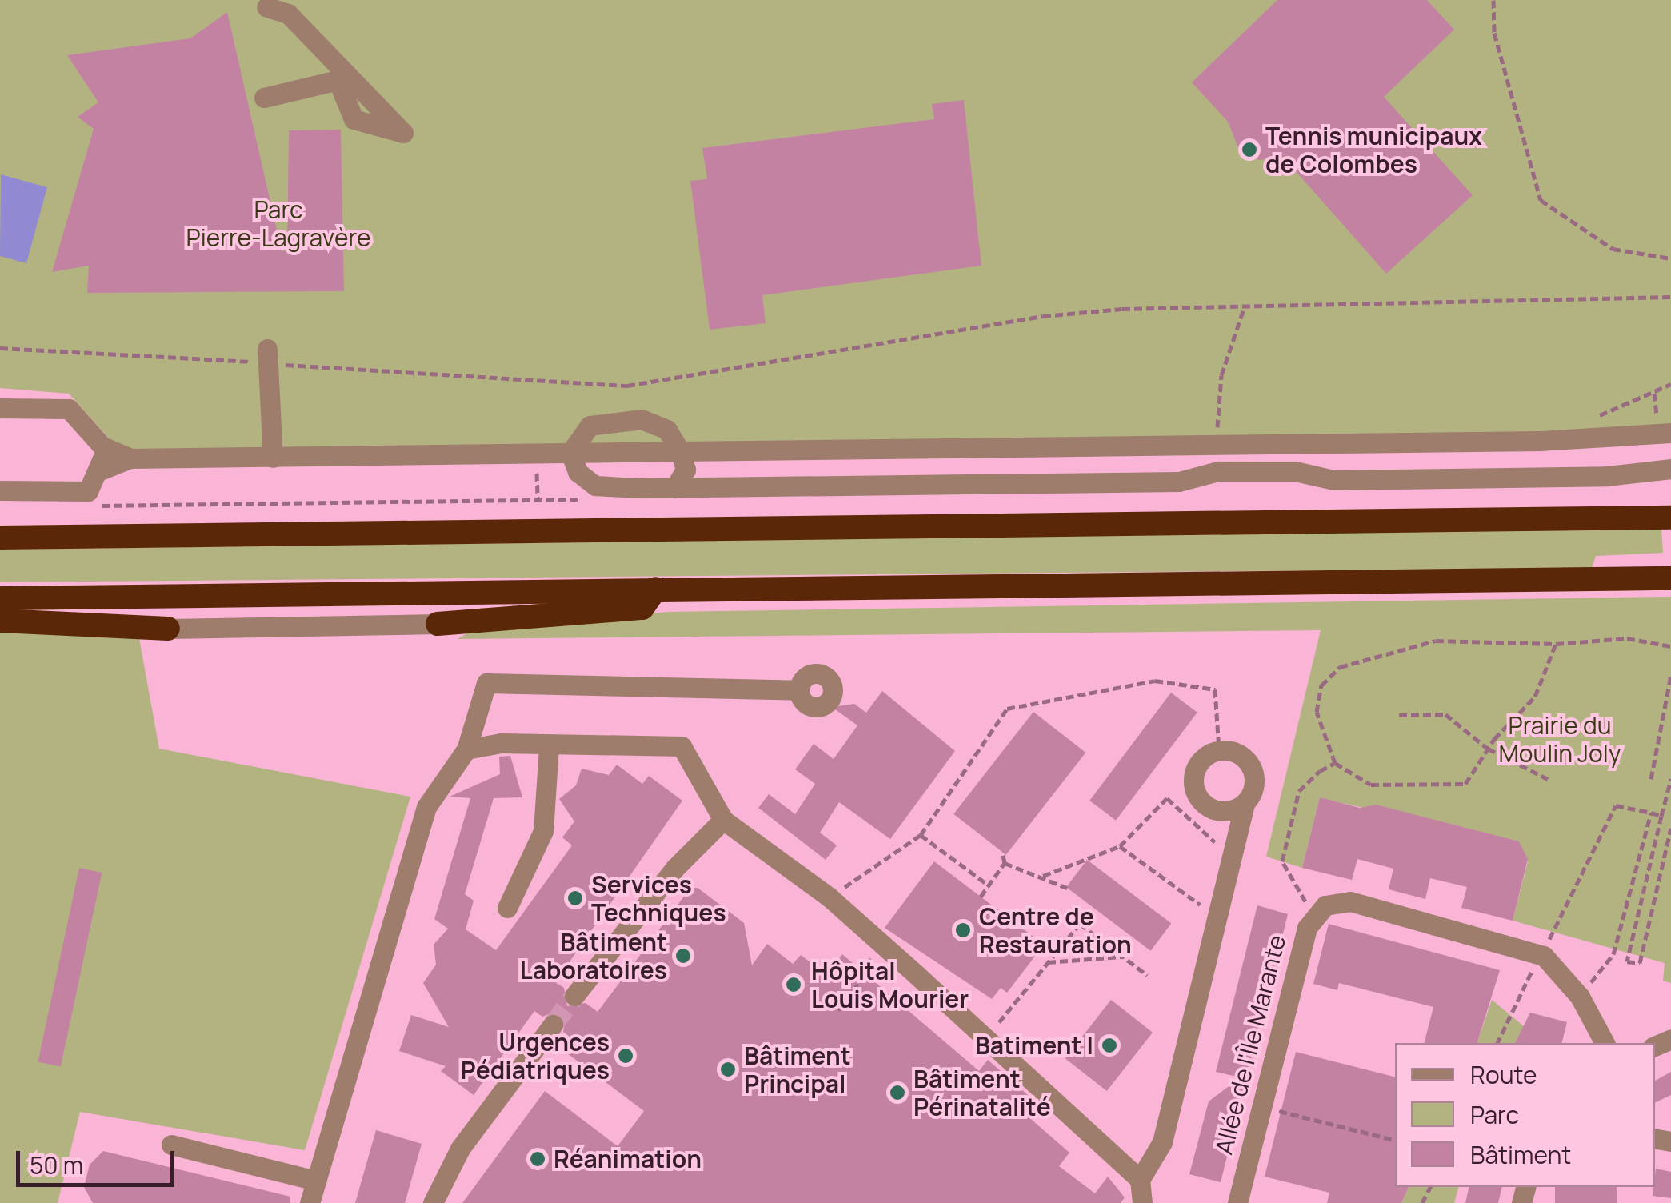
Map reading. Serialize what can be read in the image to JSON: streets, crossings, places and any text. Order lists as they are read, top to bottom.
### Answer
{
  "streets": {
    "street": ["Allée de l'Île Marante"]
  },
  "parks": ["Parc Pierre-Lagravère", "Prairie du Moulin Joly"],
  "places": [
    "Tennis municipaux de Colombes",
    "Services Techniques",
    "Centre de Restauration",
    "Bâtiment Laboratoires",
    "Hôpital Louis Mourier",
    "Batiment I",
    "Urgences Pédiatriques",
    "Bâtiment Principal",
    "Bâtiment Périnatalité",
    "Réanimation"
  ],
  "legend": ["Route", "Parc", "Bâtiment"],
  "scale_bar": "50 m"
}
